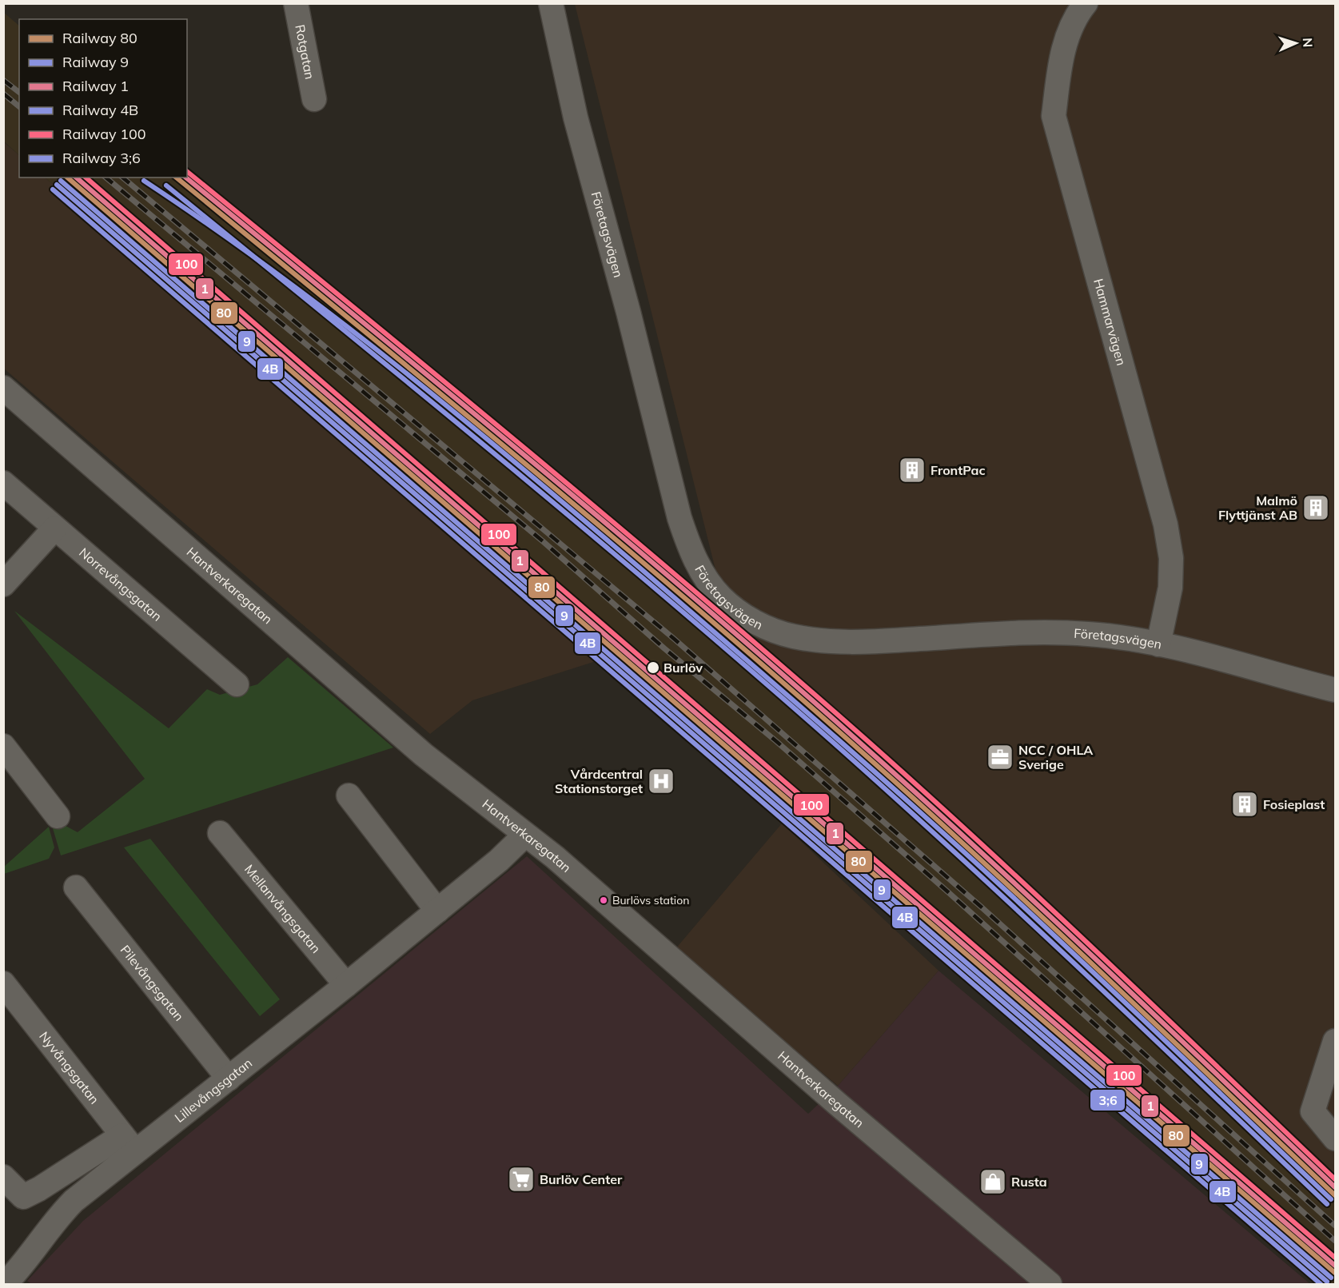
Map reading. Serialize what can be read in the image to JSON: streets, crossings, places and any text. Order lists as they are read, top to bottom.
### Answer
{
  "streets": {
    "street": [
      "Rotgatan",
      "Företagsvägen",
      "Hammarvägen",
      "Norrevångsgatan",
      "Hantverkaregatan",
      "Mellanvångsgatan",
      "Pilevångsgatan",
      "Nyvångsgatan",
      "Lillevångsgatan"
    ]
  },
  "crossings": [
    ["Företagsvägen", "Hammarvägen"],
    ["Hantverkaregatan", "Lillevångsgatan"],
    ["Mellanvångsgatan", "Lillevångsgatan"],
    ["Pilevångsgatan", "Lillevångsgatan"],
    ["Nyvångsgatan", "Lillevångsgatan"]
  ],
  "places": {
    "building": ["FrontPac", "Malmö Flyttjänst AB", "Fosieplast"],
    "other": ["Burlöv", "Burlövs station"],
    "office": ["NCC / OHLA Sverige"],
    "hospital": ["Vårdcentral Stationstorget"],
    "supermarket": ["Burlöv Center"],
    "shop": ["Rusta"]
  },
  "lines": [
    "rail line 100",
    "rail line 80",
    "rail line 1",
    "rail line 9",
    "rail line 4B",
    "rail line 3;6"
  ],
  "legend": [
    "Railway 80",
    "Railway 9",
    "Railway 1",
    "Railway 4B",
    "Railway 100",
    "Railway 3;6"
  ],
  "north": "right"
}
